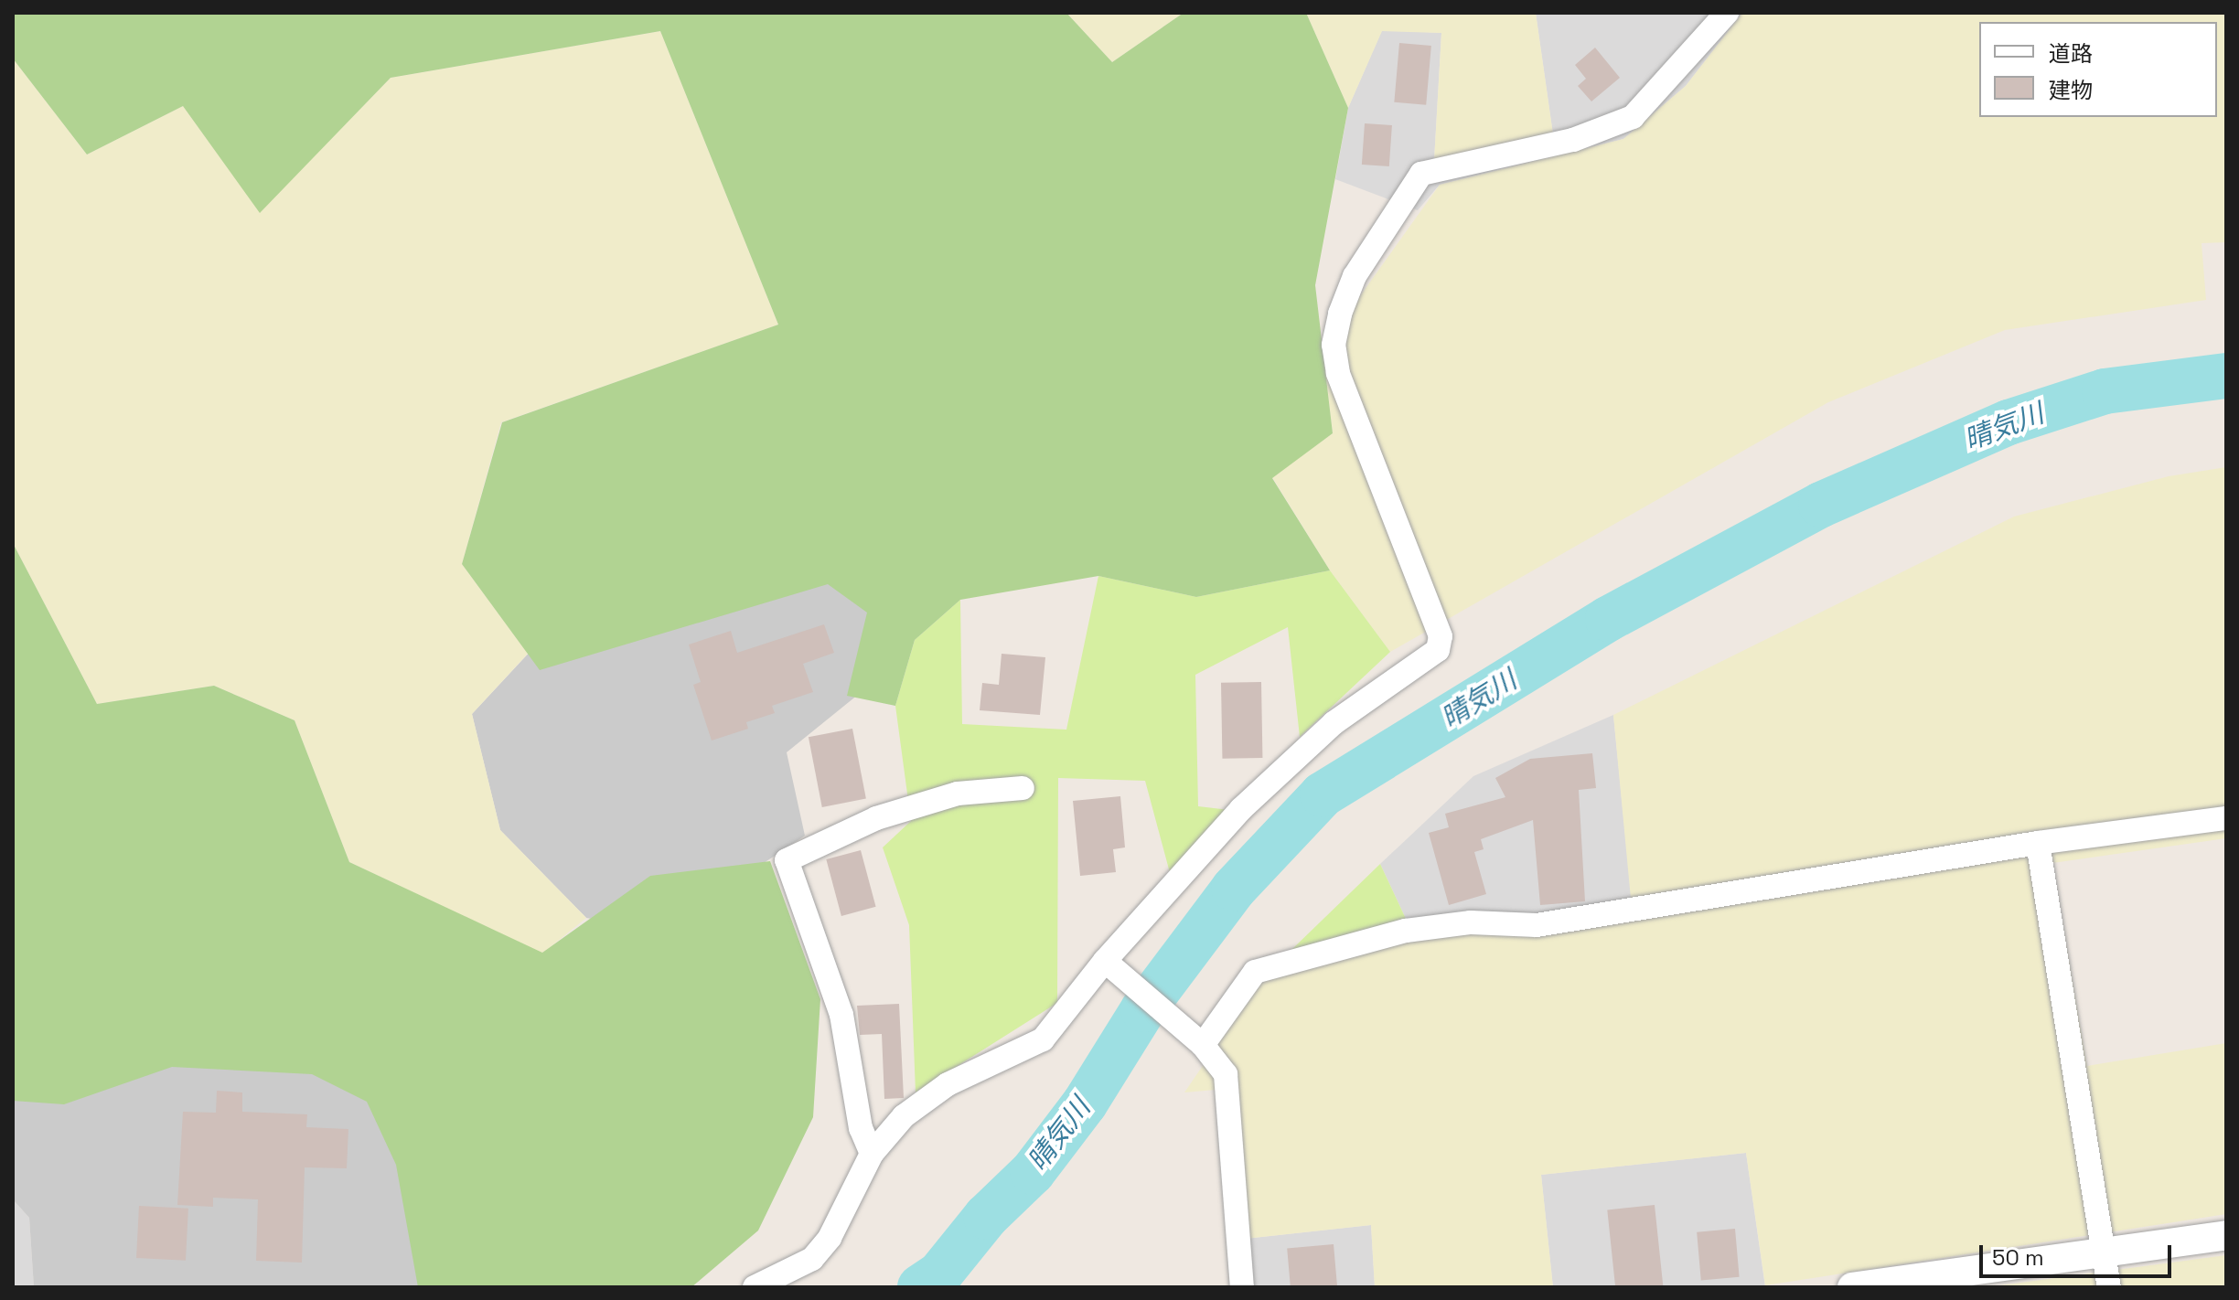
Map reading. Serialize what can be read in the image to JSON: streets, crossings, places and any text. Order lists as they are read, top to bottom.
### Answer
{
  "water": ["晴気川"],
  "legend": ["道路", "建物"],
  "scale_bar": "50 m"
}
